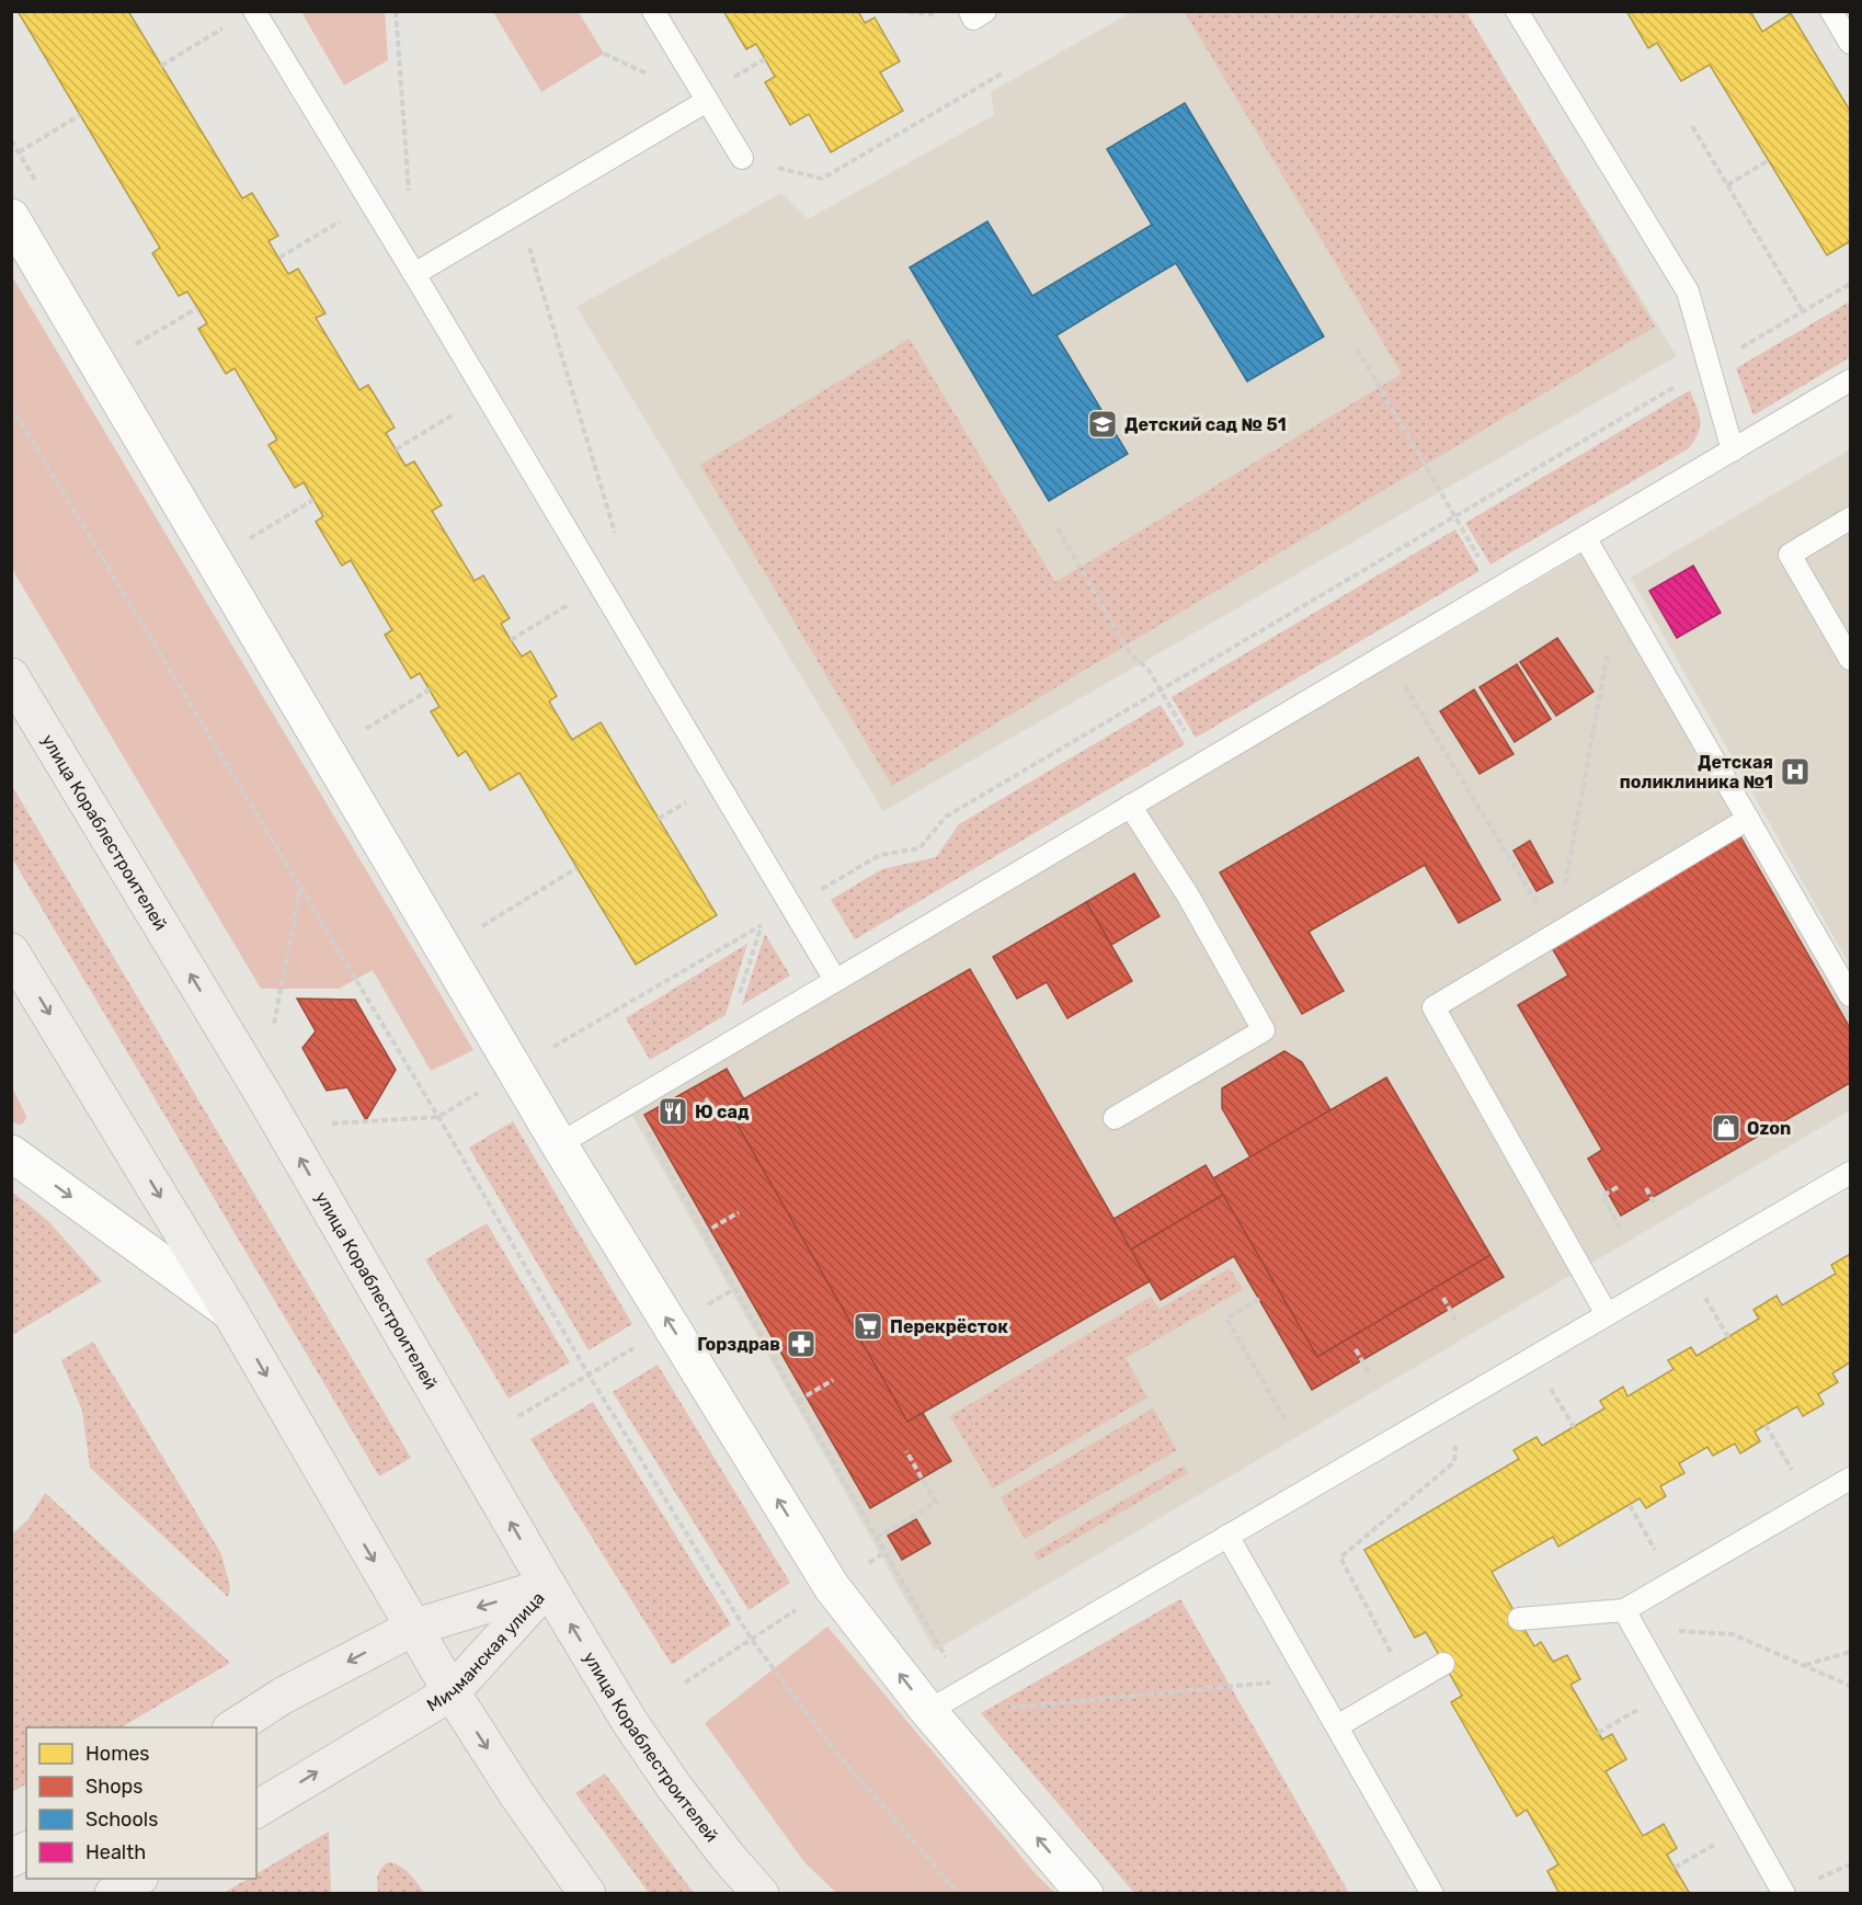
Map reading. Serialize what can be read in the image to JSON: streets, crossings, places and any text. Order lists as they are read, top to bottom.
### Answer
{
  "streets": {
    "main road": ["улица Кораблестроителей", "Мичманская улица"]
  },
  "crossings": [
    ["улица Кораблестроителей", "Мичманская улица"]
  ],
  "places": {
    "school or university": ["Детский сад № 51"],
    "hospital": ["Детская поликлиника №1"],
    "restaurant": ["Ю сад"],
    "shop": ["Ozon"],
    "supermarket": ["Перекрёсток"],
    "pharmacy": ["Горздрав"]
  },
  "legend": [
    "Homes",
    "Shops",
    "Schools",
    "Health"
  ]
}
